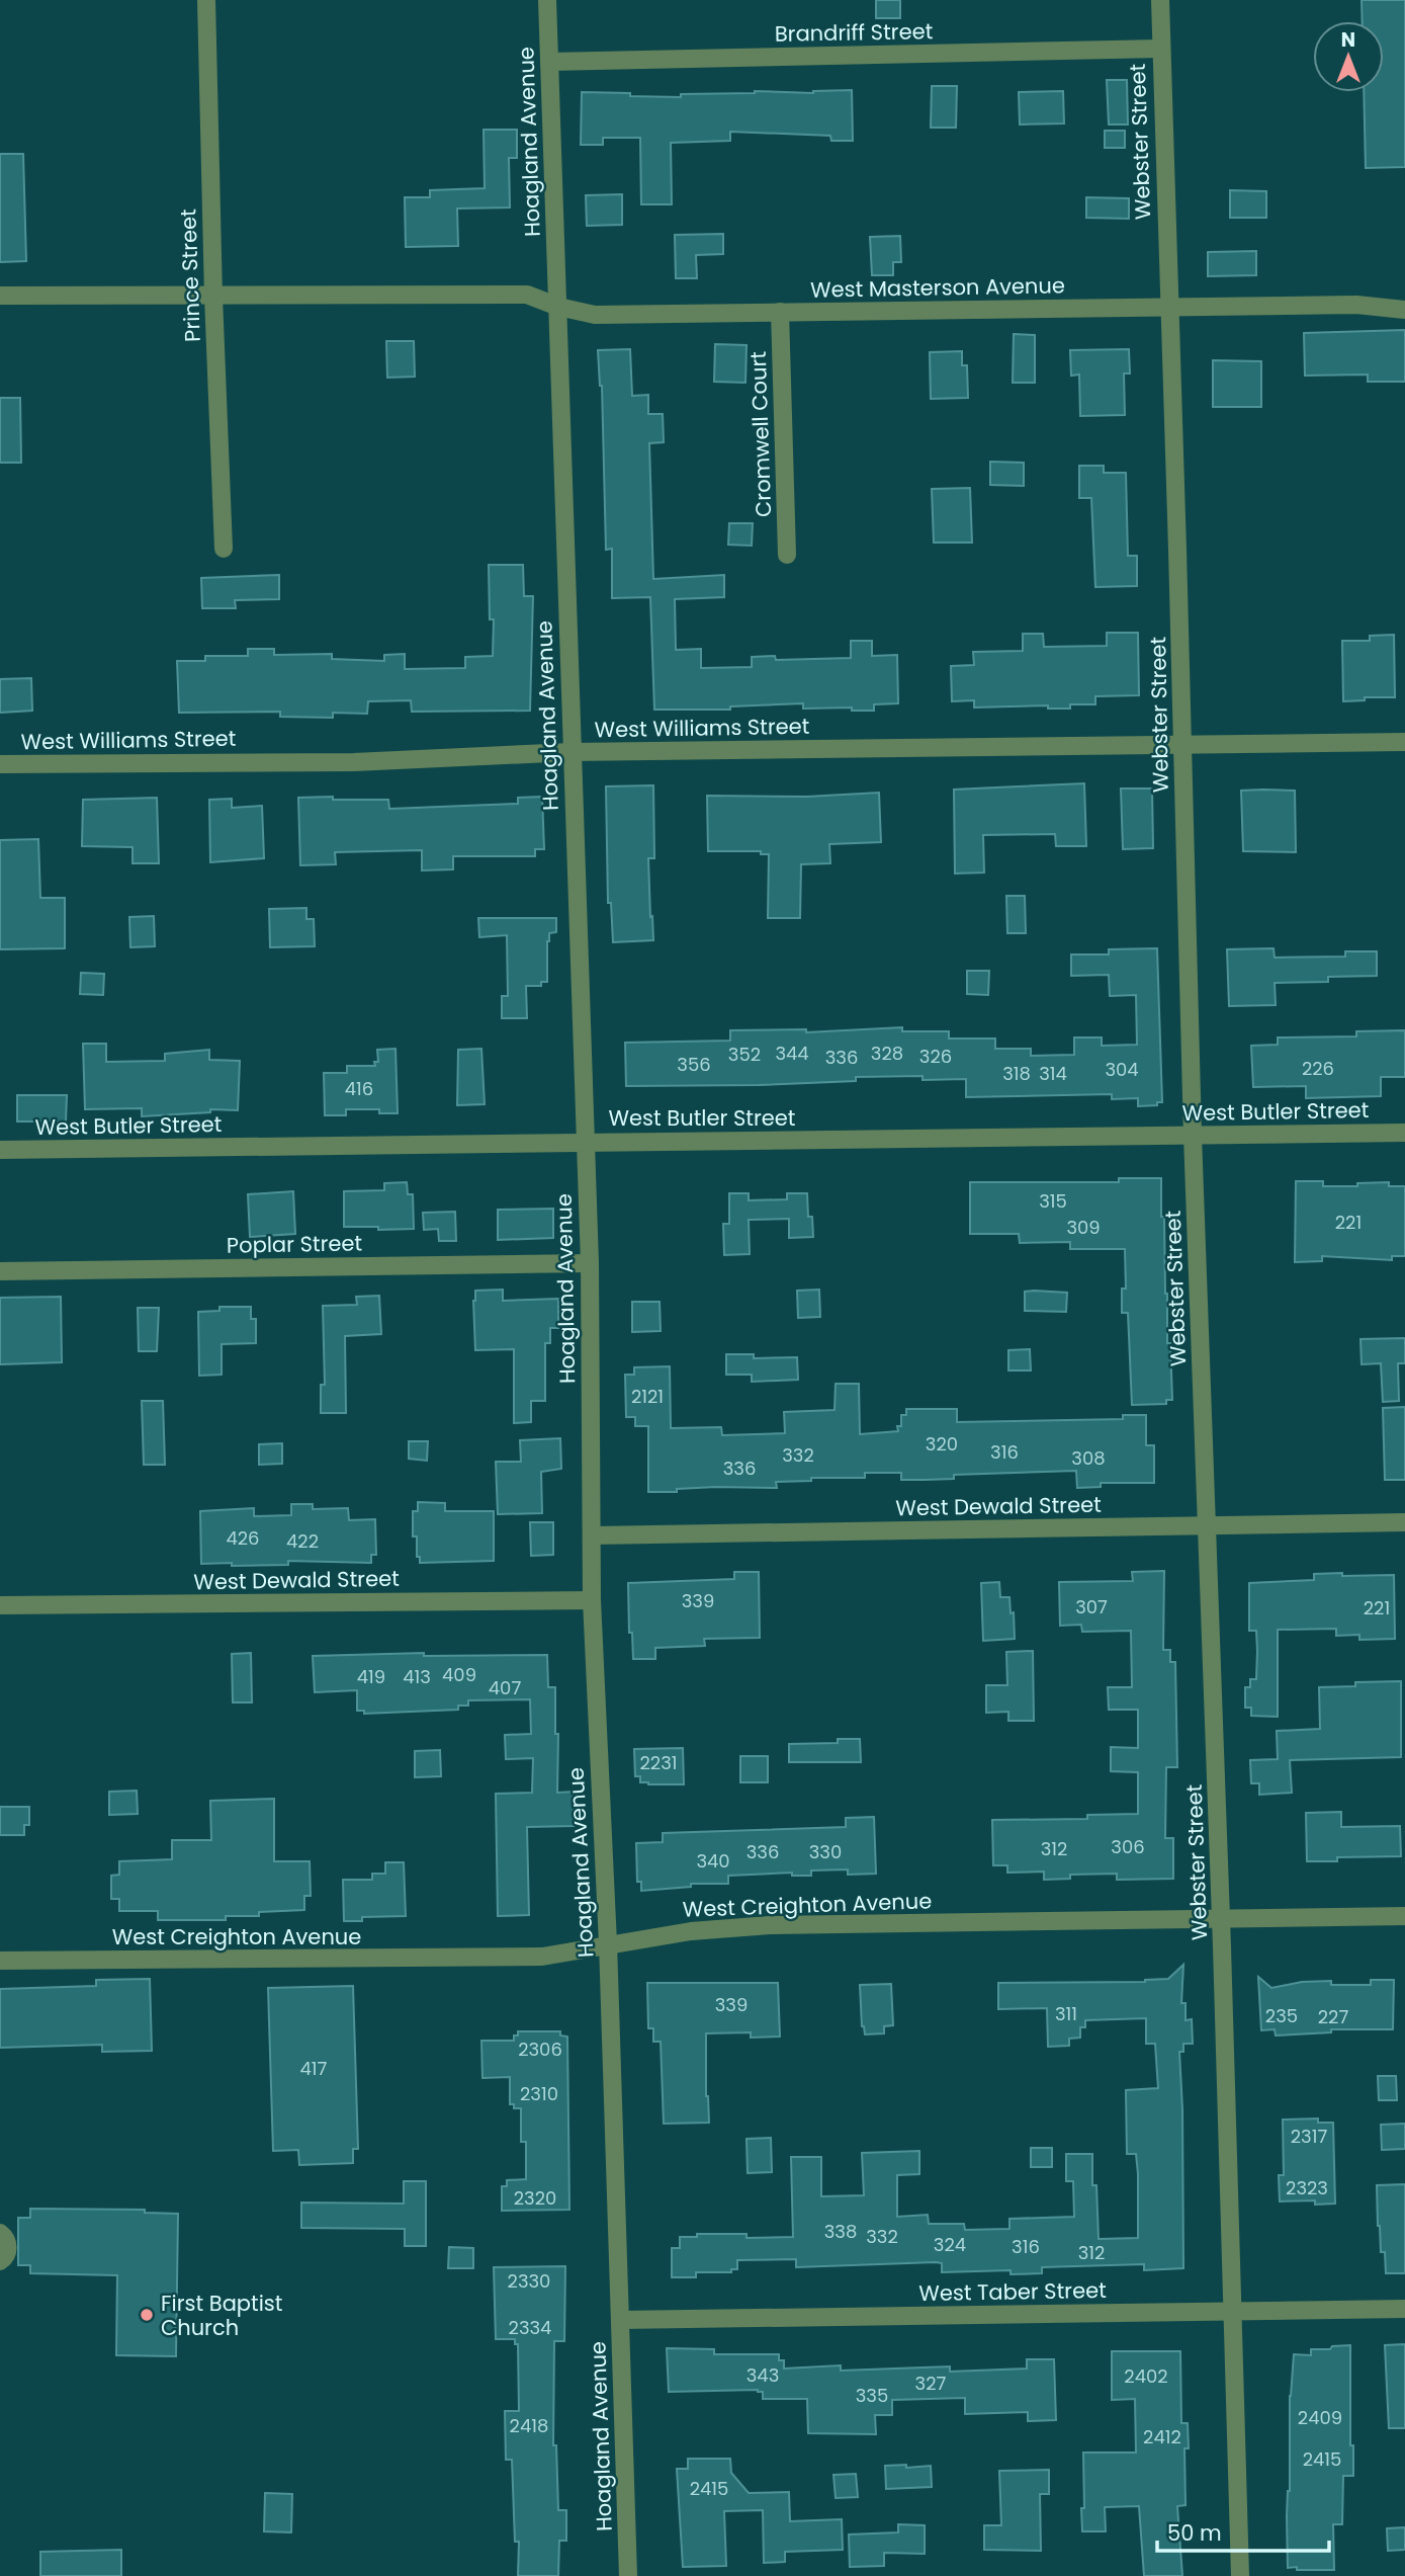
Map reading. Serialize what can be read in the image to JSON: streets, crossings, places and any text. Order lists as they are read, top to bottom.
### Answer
{
  "streets": {
    "street": [
      "Brandriff Street",
      "Hoagland Avenue",
      "Webster Street",
      "Prince Street",
      "West Masterson Avenue",
      "Cromwell Court",
      "West Williams Street",
      "West Butler Street",
      "Poplar Street",
      "West Dewald Street",
      "West Creighton Avenue",
      "West Taber Street"
    ]
  },
  "crossings": [
    ["Brandriff Street", "Hoagland Avenue"],
    ["Brandriff Street", "Webster Street"],
    ["Hoagland Avenue", "West Masterson Avenue"],
    ["Hoagland Avenue", "West Williams Street"],
    ["Hoagland Avenue", "West Butler Street"],
    ["Hoagland Avenue", "Poplar Street"],
    ["Hoagland Avenue", "West Dewald Street"],
    ["Hoagland Avenue", "West Creighton Avenue"],
    ["Hoagland Avenue", "West Taber Street"],
    ["Webster Street", "West Masterson Avenue"],
    ["Webster Street", "West Williams Street"],
    ["Webster Street", "West Butler Street"],
    ["Webster Street", "West Dewald Street"],
    ["Webster Street", "West Creighton Avenue"],
    ["Webster Street", "West Taber Street"],
    ["Prince Street", "West Masterson Avenue"],
    ["West Masterson Avenue", "Cromwell Court"]
  ],
  "places": ["First Baptist Church"],
  "house_numbers": [
    "344",
    "328",
    "352",
    "326",
    "336",
    "356",
    "226",
    "304",
    "318",
    "314",
    "416",
    "315",
    "221",
    "309",
    "2121",
    "320",
    "316",
    "332",
    "308",
    "336",
    "426",
    "422",
    "339",
    "307",
    "221",
    "409",
    "419",
    "413",
    "407",
    "2231",
    "306",
    "312",
    "336",
    "330",
    "340",
    "339",
    "311",
    "235",
    "227",
    "2306",
    "417",
    "2310",
    "2317",
    "2323",
    "2320",
    "338",
    "332",
    "324",
    "316",
    "312",
    "2330",
    "2334",
    "343",
    "2402",
    "327",
    "335",
    "2409",
    "2418",
    "2412",
    "2415",
    "2415"
  ],
  "scale_bar": "50 m",
  "north": "top"
}
